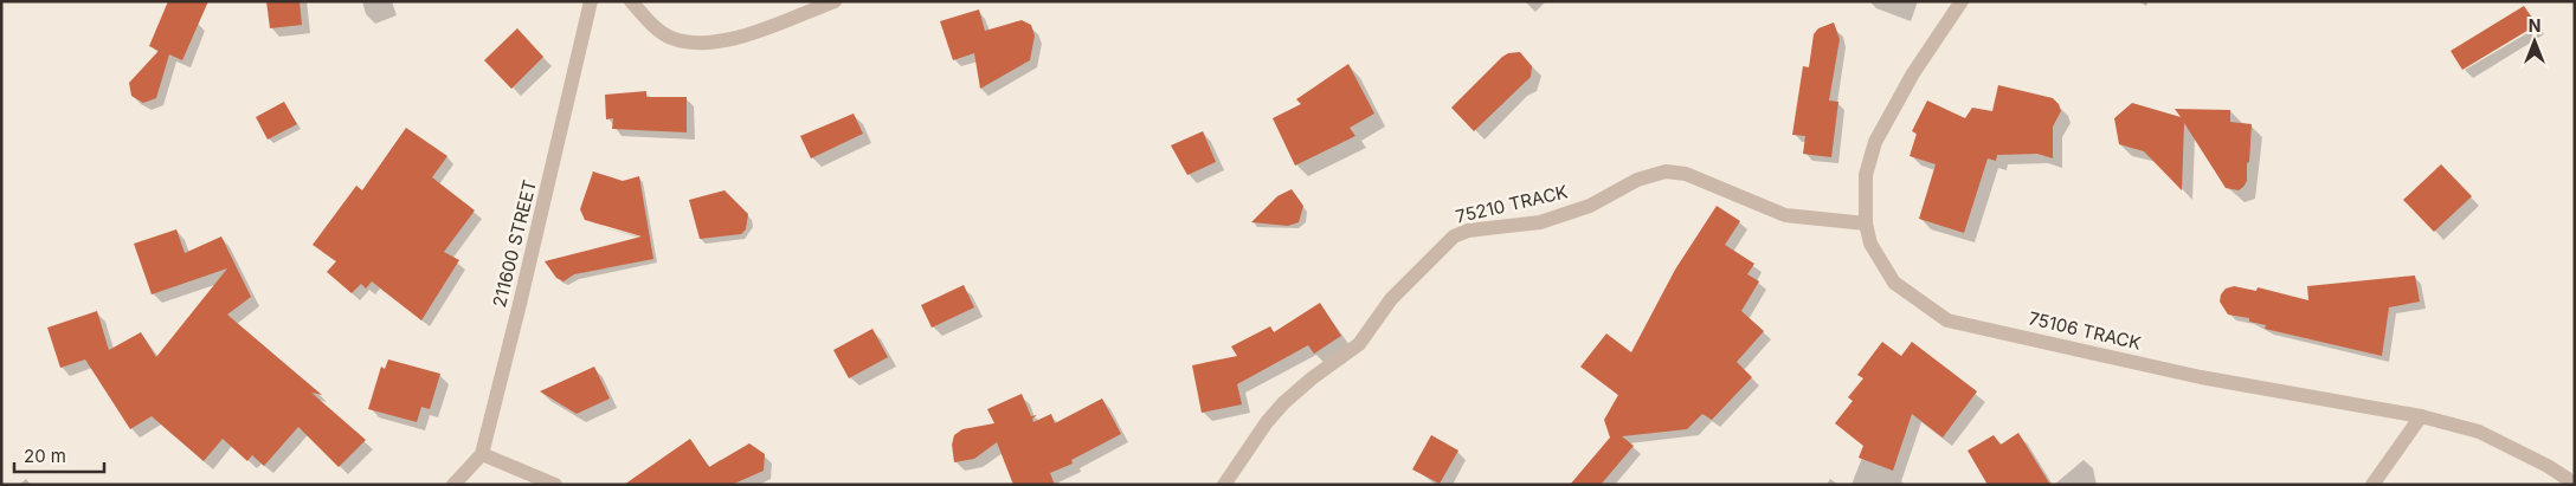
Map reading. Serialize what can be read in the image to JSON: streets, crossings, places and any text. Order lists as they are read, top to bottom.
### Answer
{
  "streets": {
    "street": ["75210 TRACK", "211600 STREET", "75106 TRACK"]
  },
  "crossings": [
    ["75210 TRACK", "75106 TRACK"]
  ],
  "scale_bar": "20 m",
  "north": "top"
}
